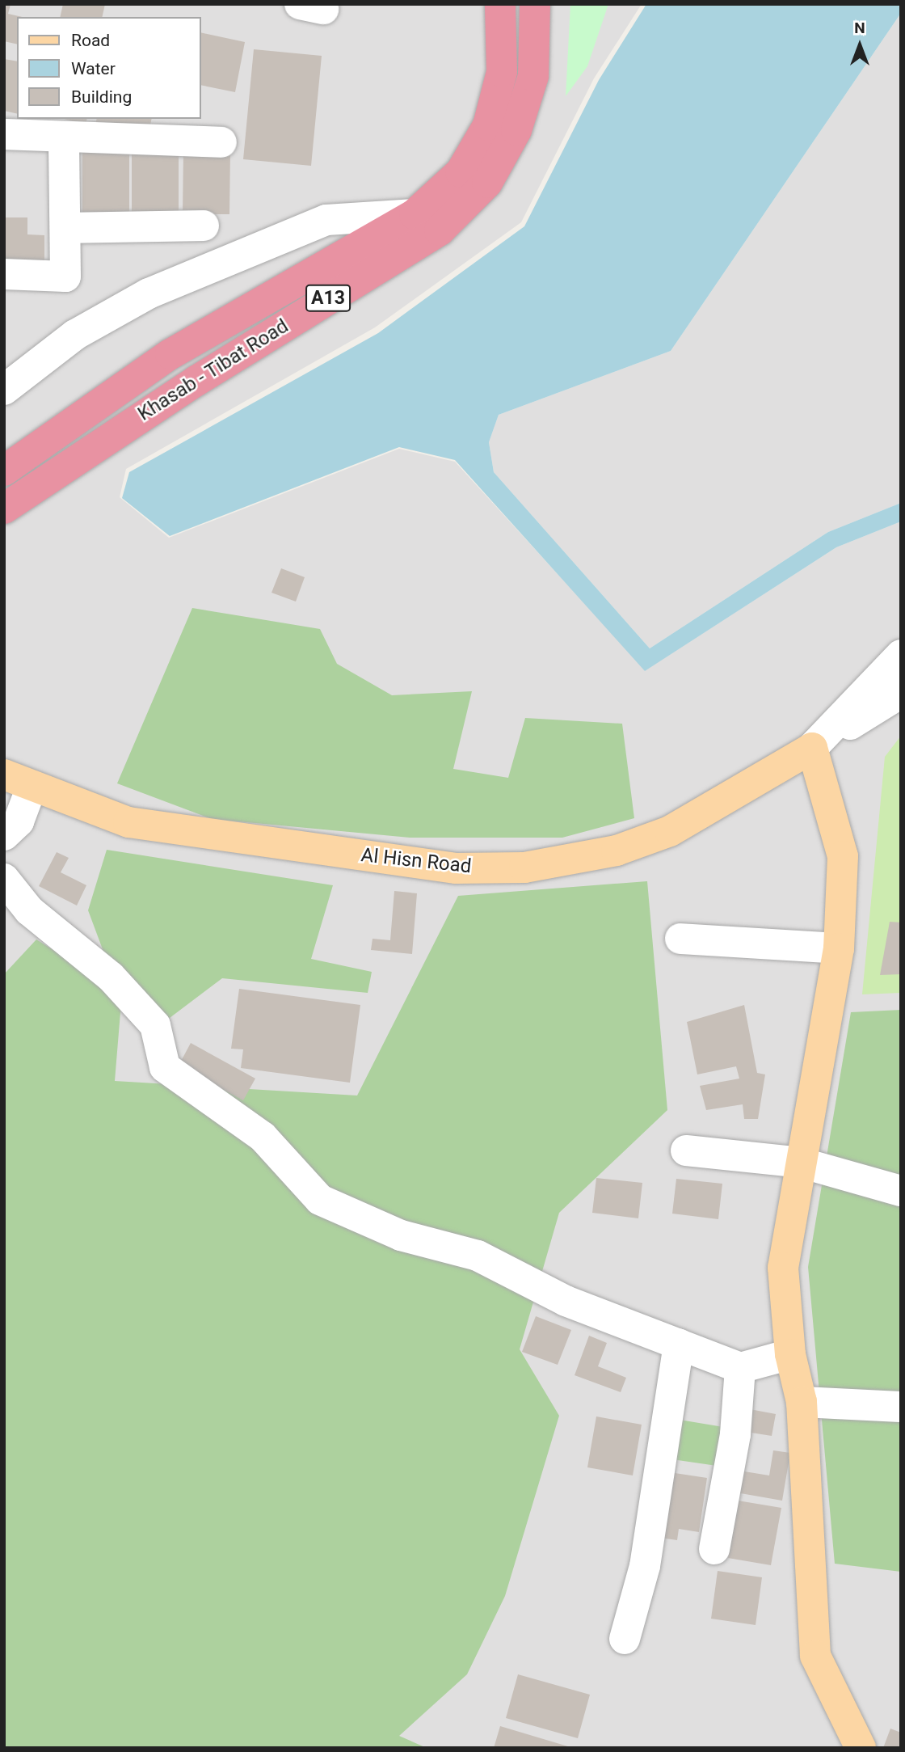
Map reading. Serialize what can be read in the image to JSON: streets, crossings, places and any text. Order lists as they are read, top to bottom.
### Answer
{
  "streets": {
    "highway": ["A13", "Khasab - Tibat Road"],
    "main road": ["Al Hisn Road"]
  },
  "legend": ["Road", "Water", "Building"],
  "north": "top"
}
